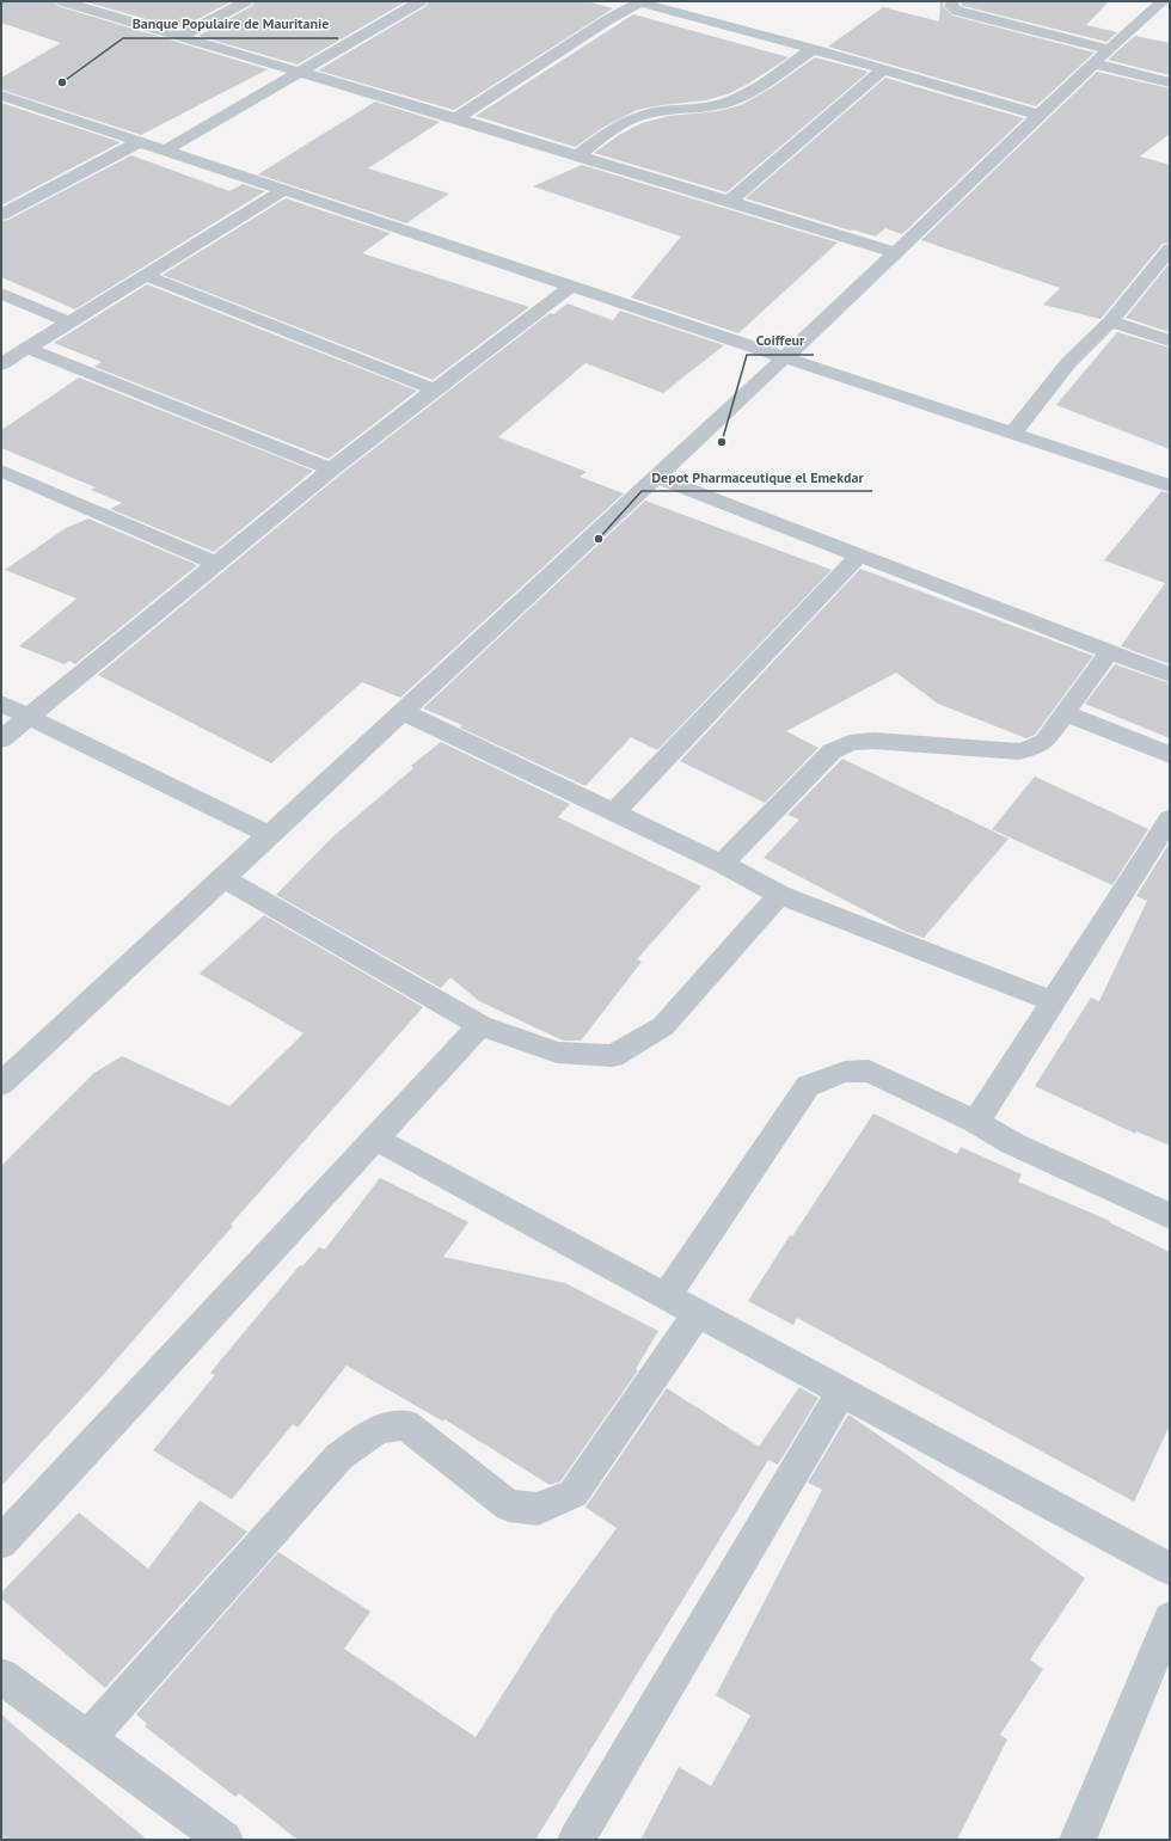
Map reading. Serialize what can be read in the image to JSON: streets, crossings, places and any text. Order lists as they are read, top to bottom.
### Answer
{
  "places": ["Banque Populaire de Mauritanie", "Coiffeur", "Depot Pharmaceutique el Emekdar"]
}
